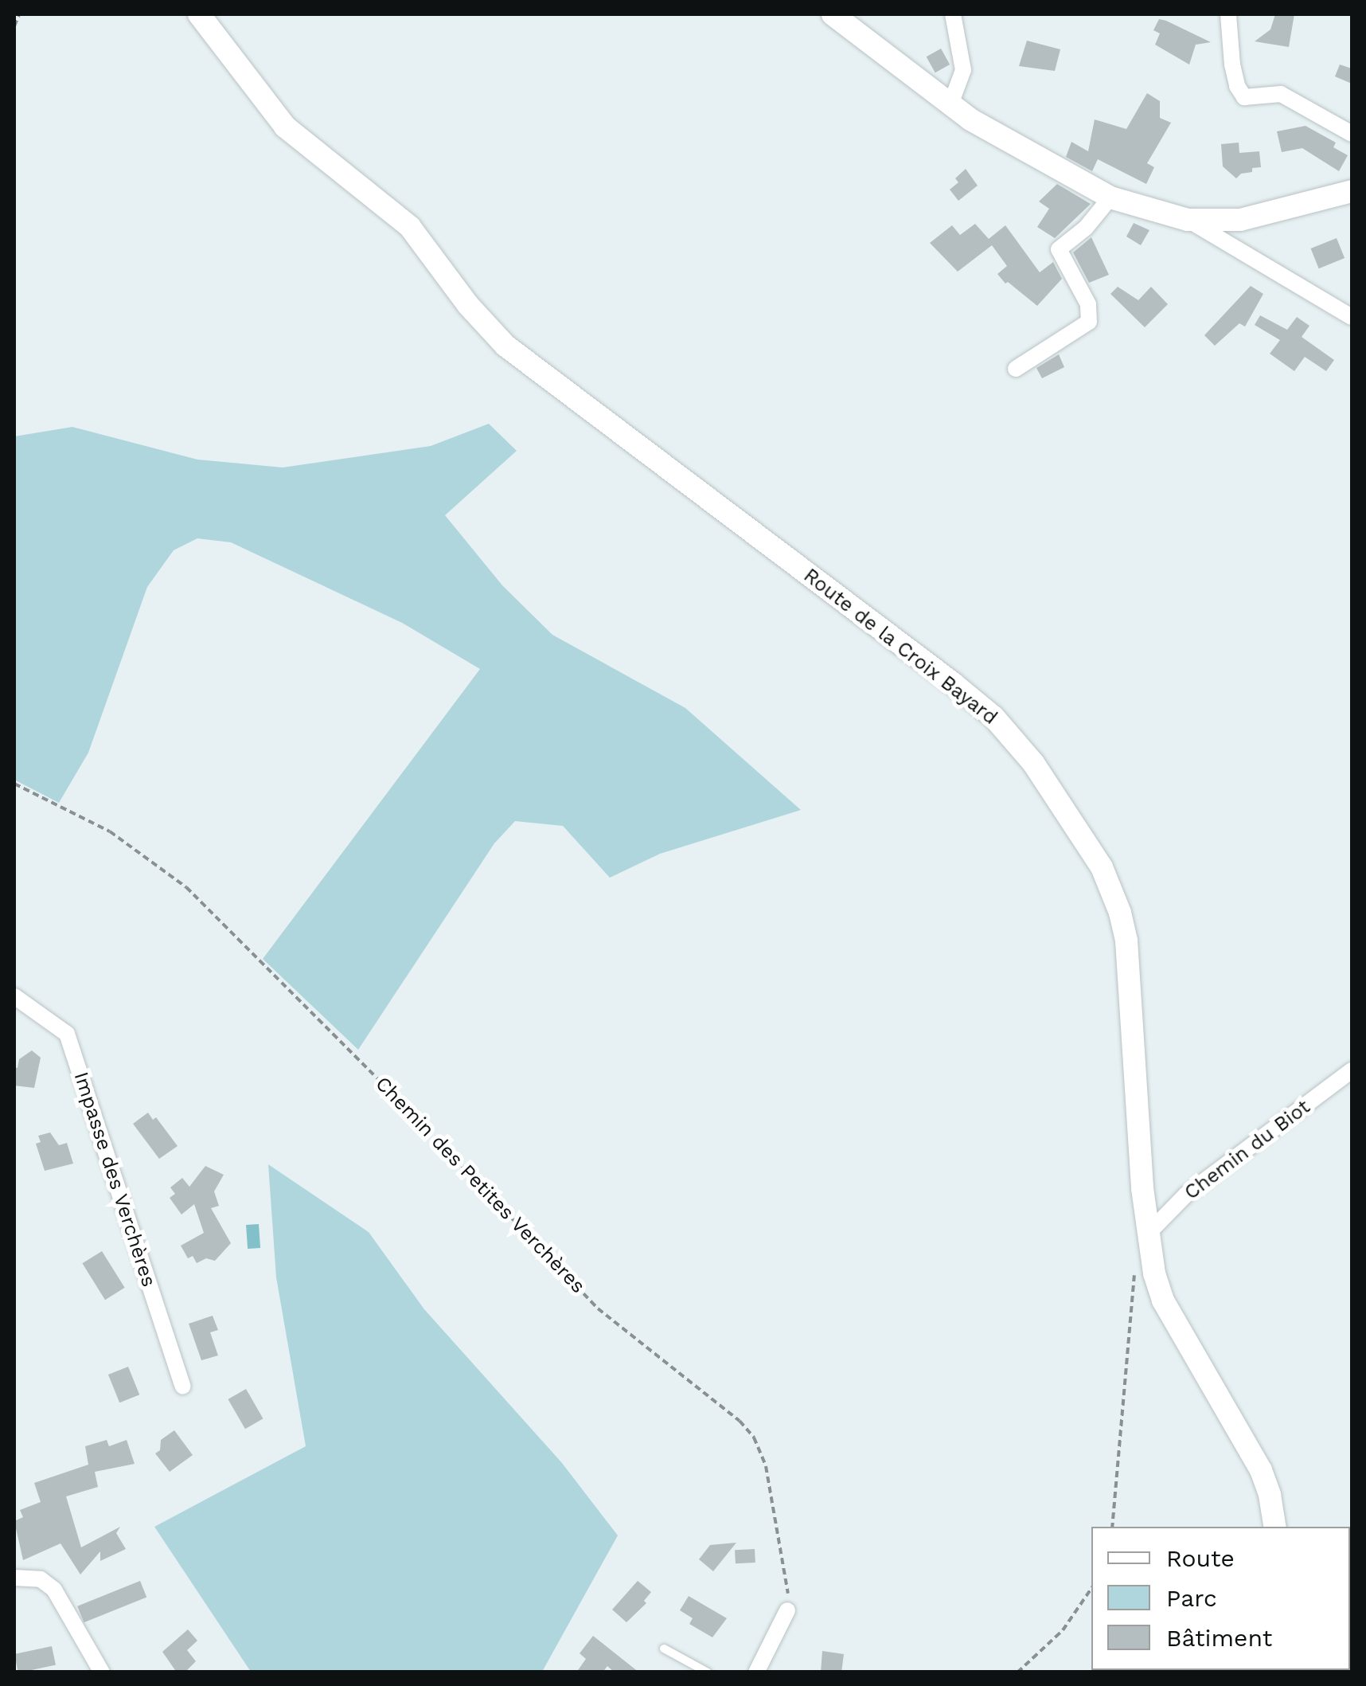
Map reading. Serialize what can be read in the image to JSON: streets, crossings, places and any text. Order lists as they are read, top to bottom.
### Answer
{
  "streets": {
    "main road": ["Route de la Croix Bayard"],
    "street": ["Chemin du Biot", "Impasse des Verchères"],
    "path": ["Chemin des Petites Verchères"]
  },
  "crossings": [
    ["Route de la Croix Bayard", "Chemin du Biot"]
  ],
  "legend": ["Route", "Parc", "Bâtiment"]
}
